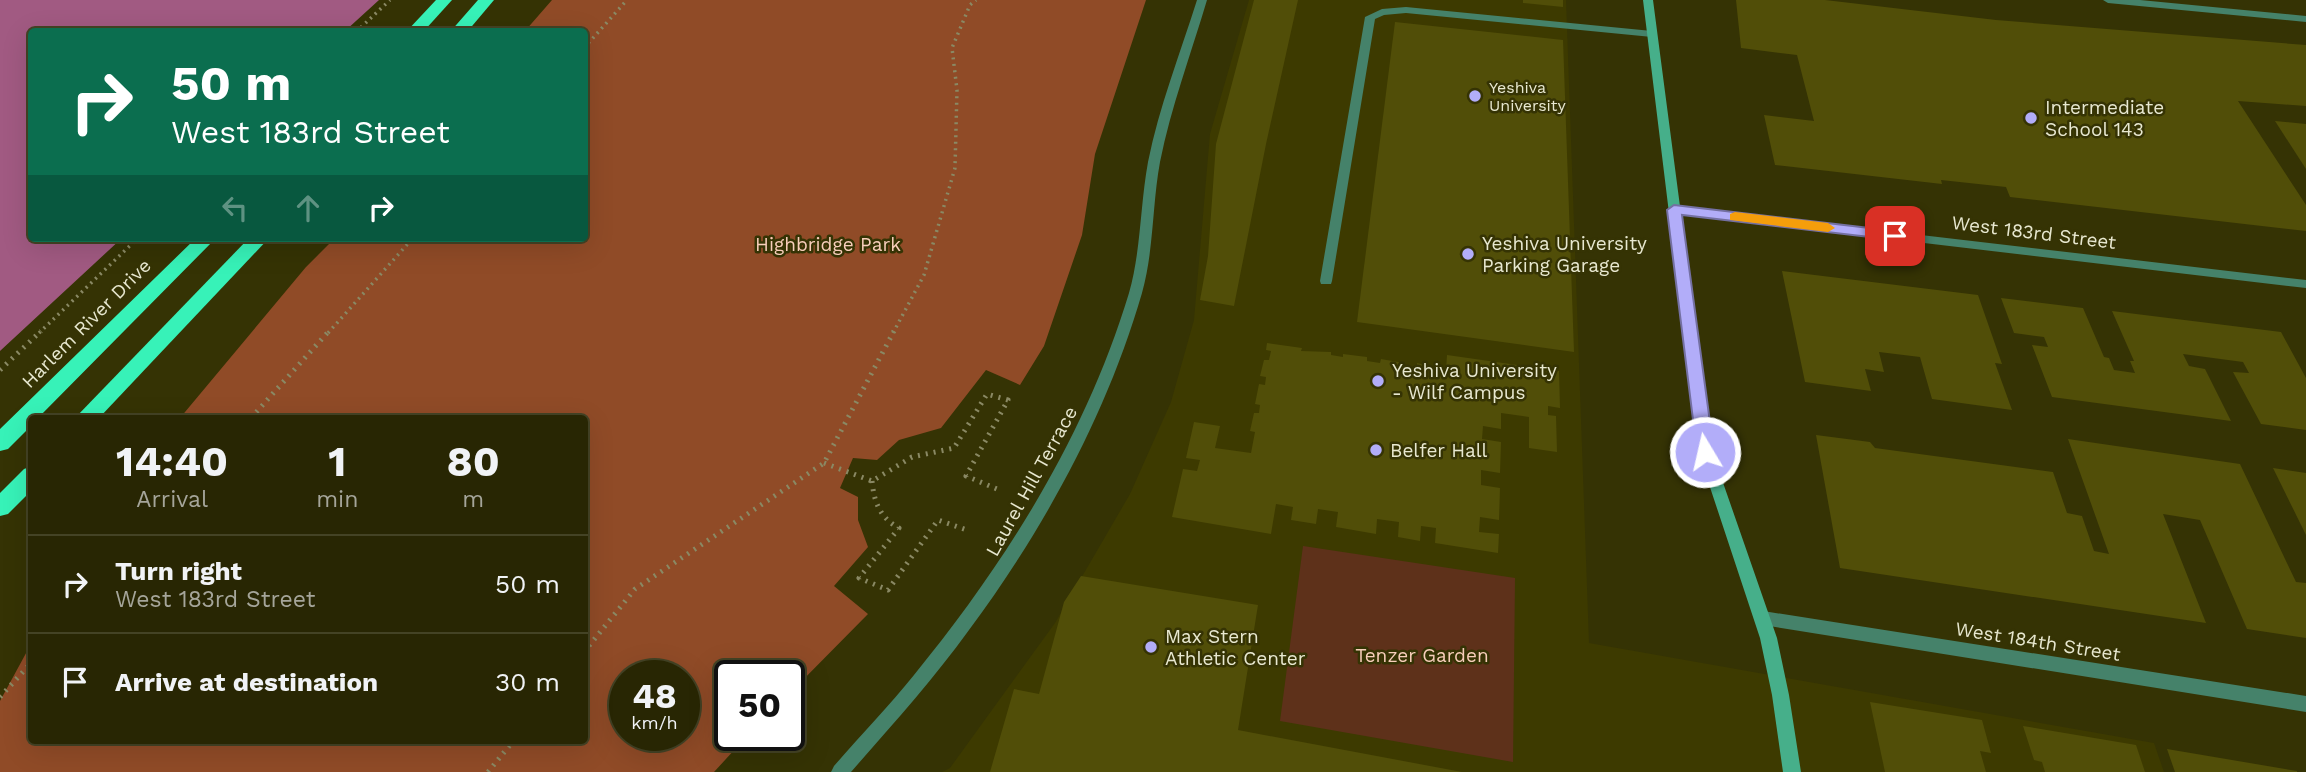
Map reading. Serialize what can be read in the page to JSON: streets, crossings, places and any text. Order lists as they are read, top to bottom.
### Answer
{
  "streets": {
    "highway": ["Harlem River Drive"],
    "street": ["West 183rd Street", "Laurel Hill Terrace", "West 184th Street"]
  },
  "parks": ["Highbridge Park", "Tenzer Garden"],
  "places": [
    "Yeshiva University",
    "Intermediate School 143",
    "Yeshiva University Parking Garage",
    "Yeshiva University - Wilf Campus",
    "Belfer Hall",
    "Max Stern Athletic Center"
  ],
  "page": {
    "turn": ["50 m", "West 183rd Street"],
    "eta": [
      "14:40",
      "Arrival",
      "1",
      "min",
      "80",
      "m"
    ],
    "list": [
      {
        "name": "Turn right",
        "note": "West 183rd Street",
        "value": "50 m"
      },
      {
        "name": "Arrive at destination",
        "value": "30 m"
      }
    ],
    "speed": "48 km/h",
    "limit": "50"
  }
}
